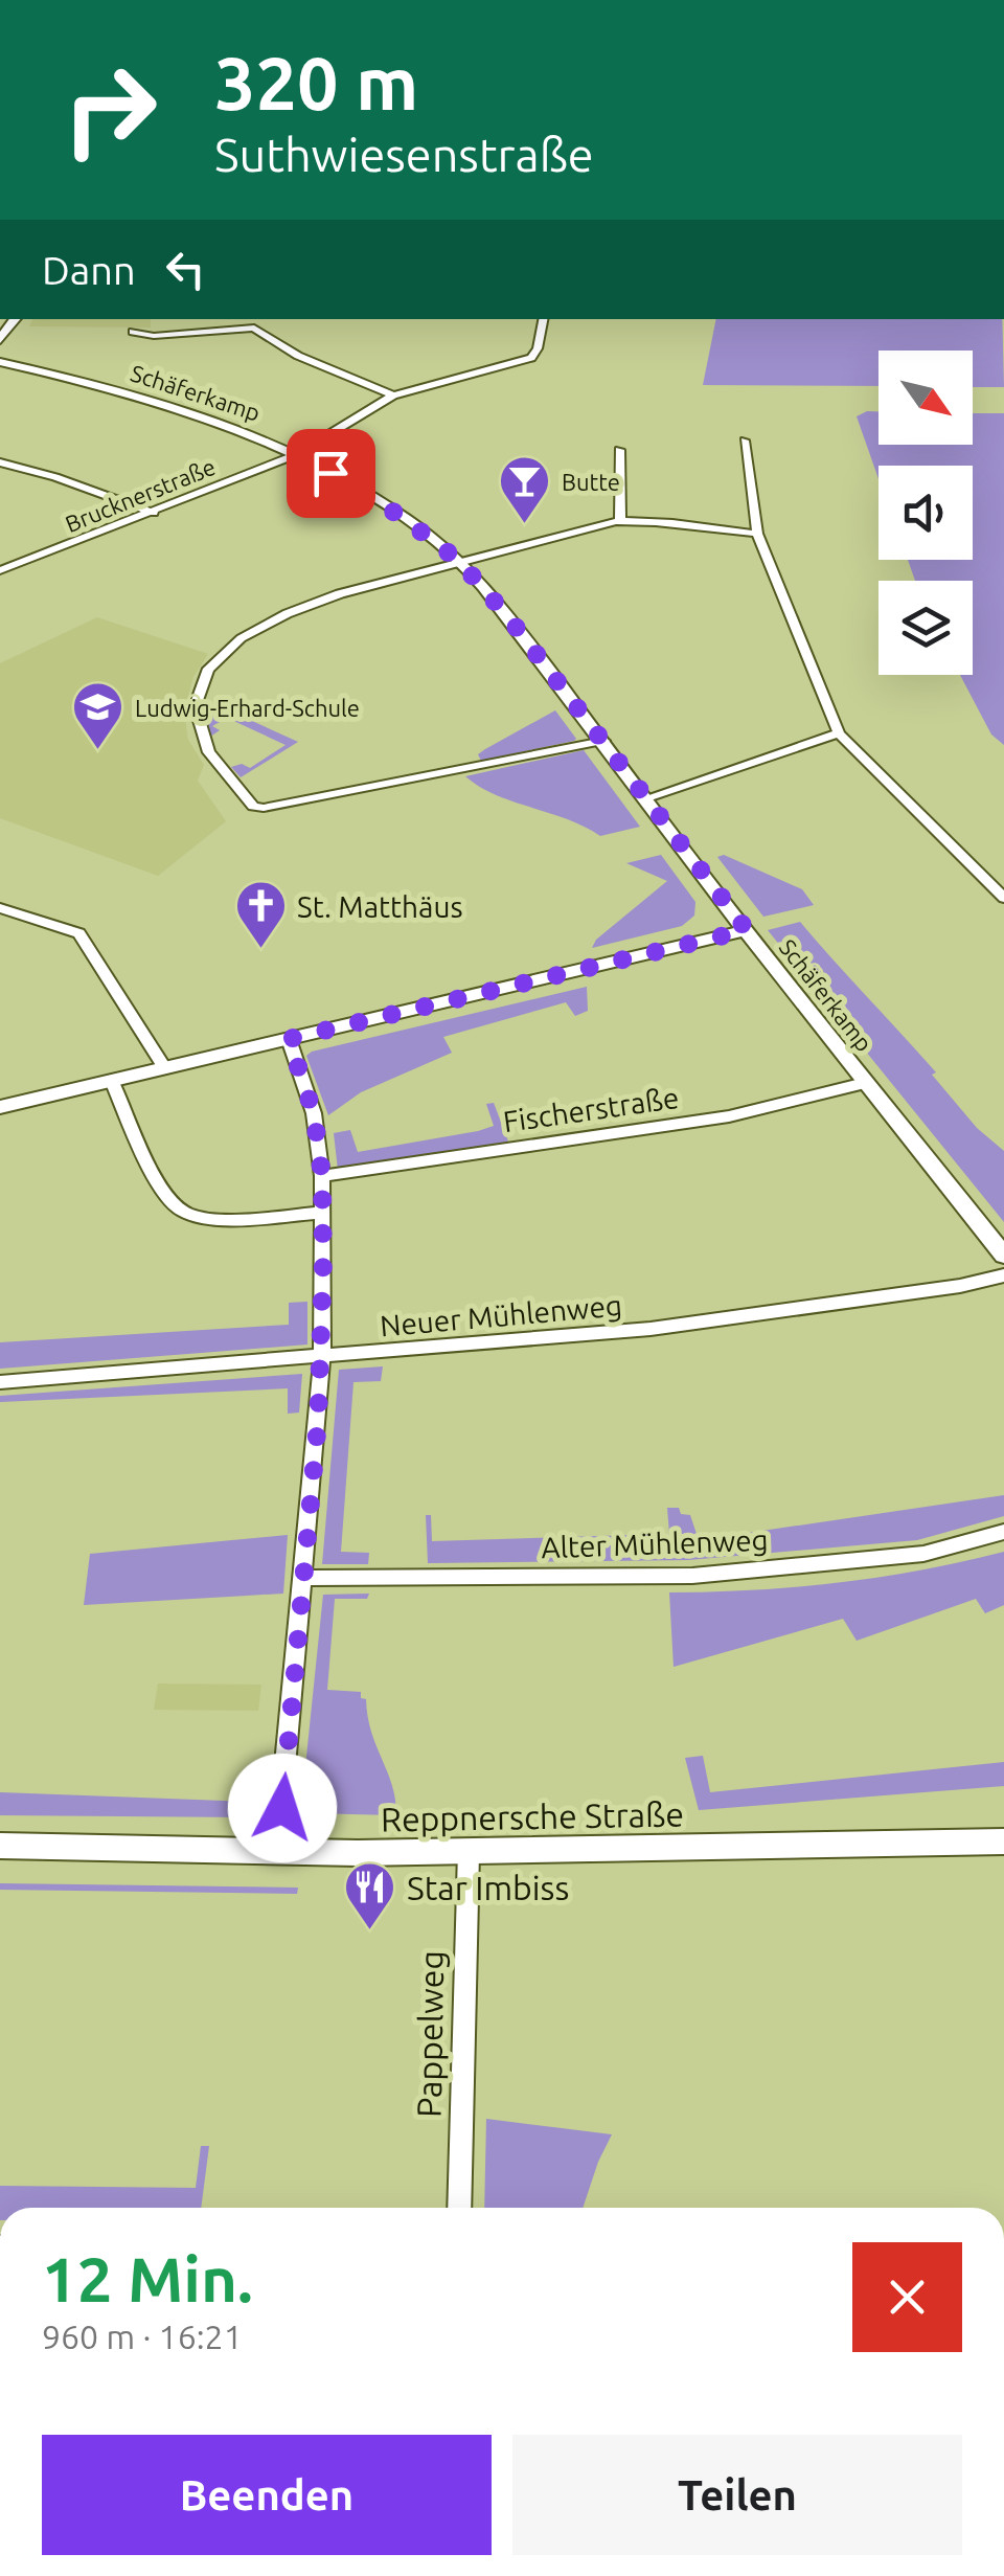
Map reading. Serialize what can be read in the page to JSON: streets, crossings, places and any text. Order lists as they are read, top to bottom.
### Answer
{
  "streets": {
    "street": [
      "Schäferkamp",
      "Brucknerstraße",
      "Fischerstraße",
      "Neuer Mühlenweg",
      "Alter Mühlenweg",
      "Reppnersche Straße",
      "Pappelweg"
    ]
  },
  "crossings": [
    ["Schäferkamp", "Brucknerstraße"],
    ["Schäferkamp", "Fischerstraße"],
    ["Reppnersche Straße", "Pappelweg"]
  ],
  "places": {
    "bar": ["Butte"],
    "school or university": ["Ludwig-Erhard-Schule"],
    "church": ["St. Matthäus"],
    "restaurant": ["Star Imbiss"]
  },
  "north": "bottom right",
  "page": {
    "turn": ["320 m", "Suthwiesenstraße"],
    "then": "Dann",
    "heading": ["12 Min.", "960 m · 16:21"],
    "buttons": ["Beenden", "Teilen"]
  }
}
